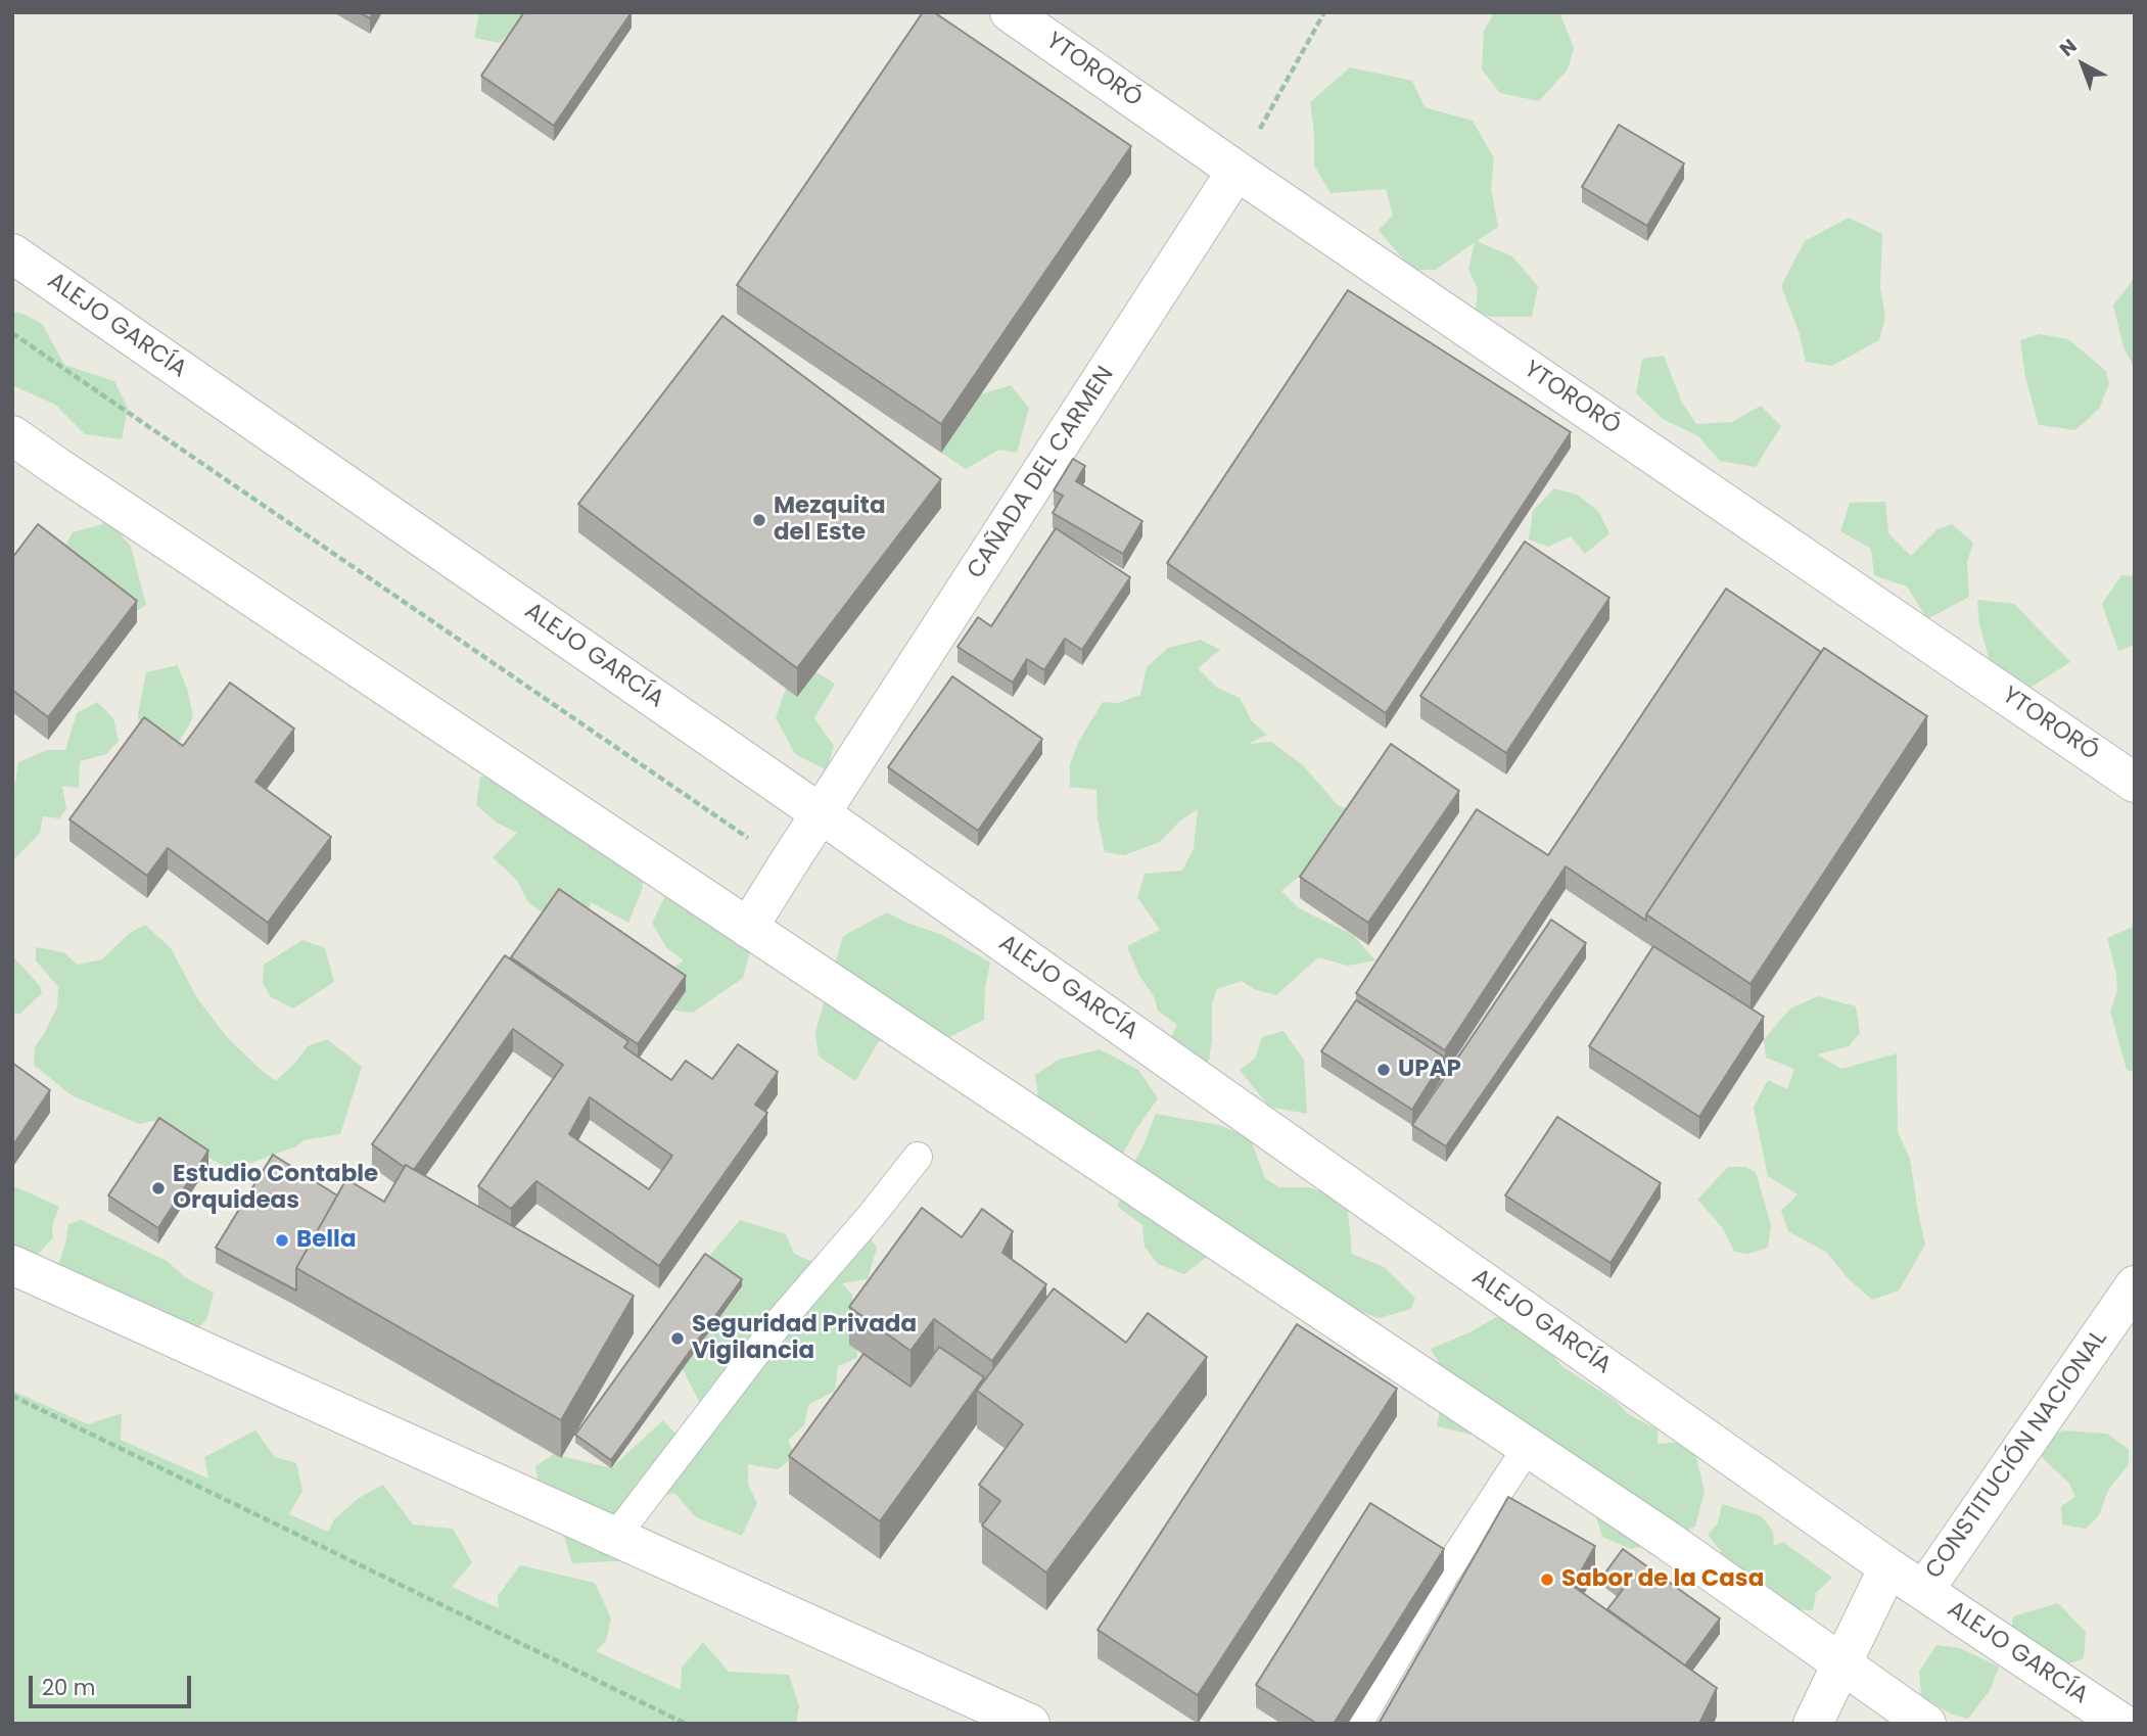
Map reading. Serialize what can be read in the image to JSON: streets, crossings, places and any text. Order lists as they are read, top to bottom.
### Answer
{
  "streets": {
    "street": [
      "YTORORÓ",
      "ALEJO GARCÍA",
      "CAÑADA DEL CARMEN",
      "CONSTITUCIÓN NACIONAL"
    ]
  },
  "crossings": [
    ["YTORORÓ", "CAÑADA DEL CARMEN"],
    ["ALEJO GARCÍA", "CAÑADA DEL CARMEN"],
    ["ALEJO GARCÍA", "CONSTITUCIÓN NACIONAL"]
  ],
  "places": [
    "Mezquita del Este",
    "UPAP",
    "Estudio Contable Orquideas",
    "Bella",
    "Seguridad Privada Vigilancia",
    "Sabor de la Casa"
  ],
  "scale_bar": "20 m",
  "north": "top left"
}
